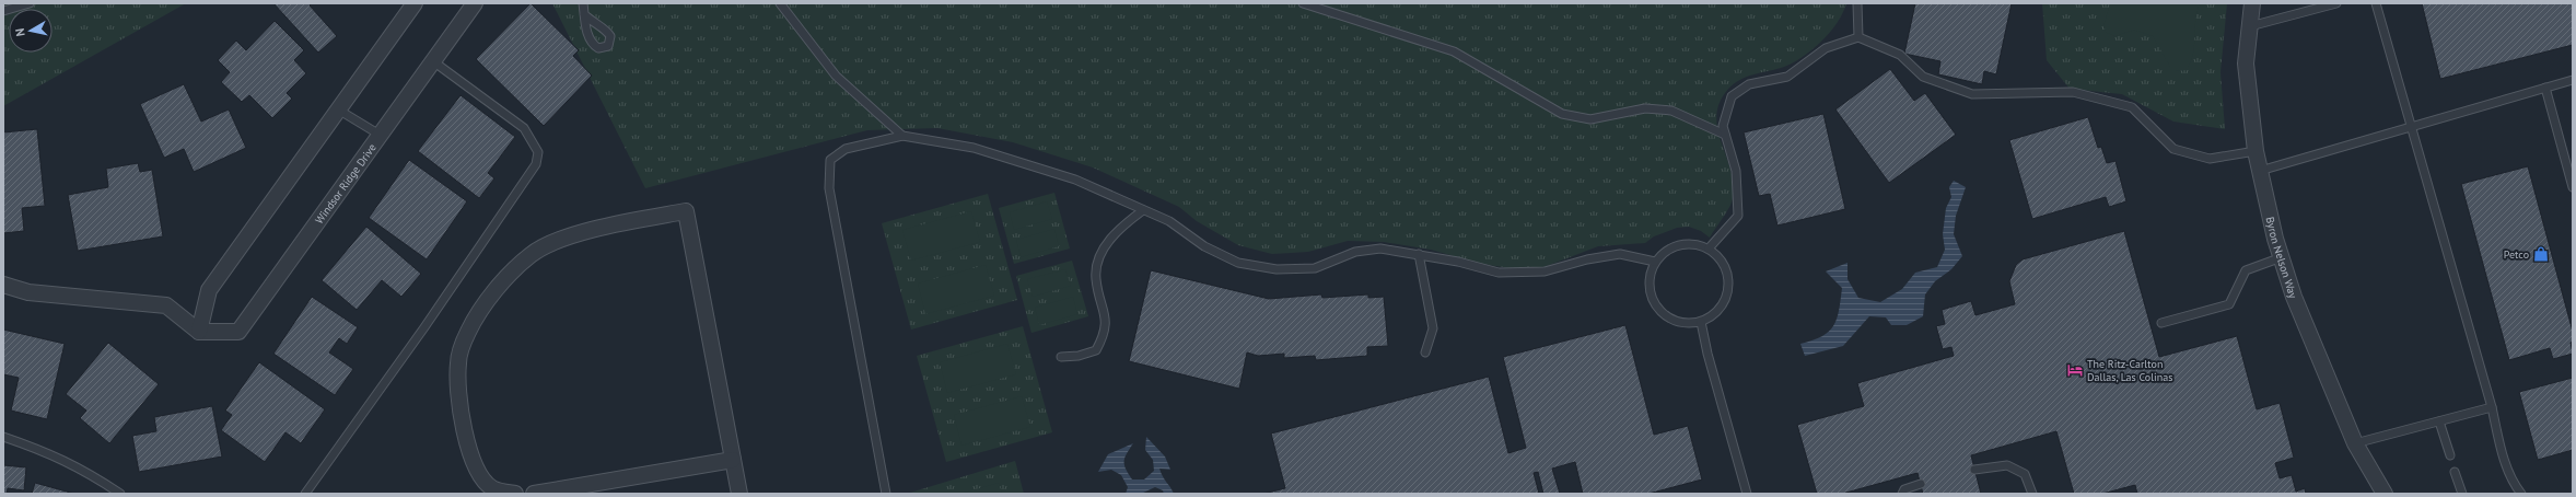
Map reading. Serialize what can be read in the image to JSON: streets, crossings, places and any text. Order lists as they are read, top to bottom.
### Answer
{
  "streets": {
    "street": ["Windsor Ridge Drive", "Byron Nelson Way"]
  },
  "places": {
    "shop": ["Petco"],
    "hotel": ["The Ritz-Carlton Dallas, Las Colinas"]
  },
  "north": "left"
}
